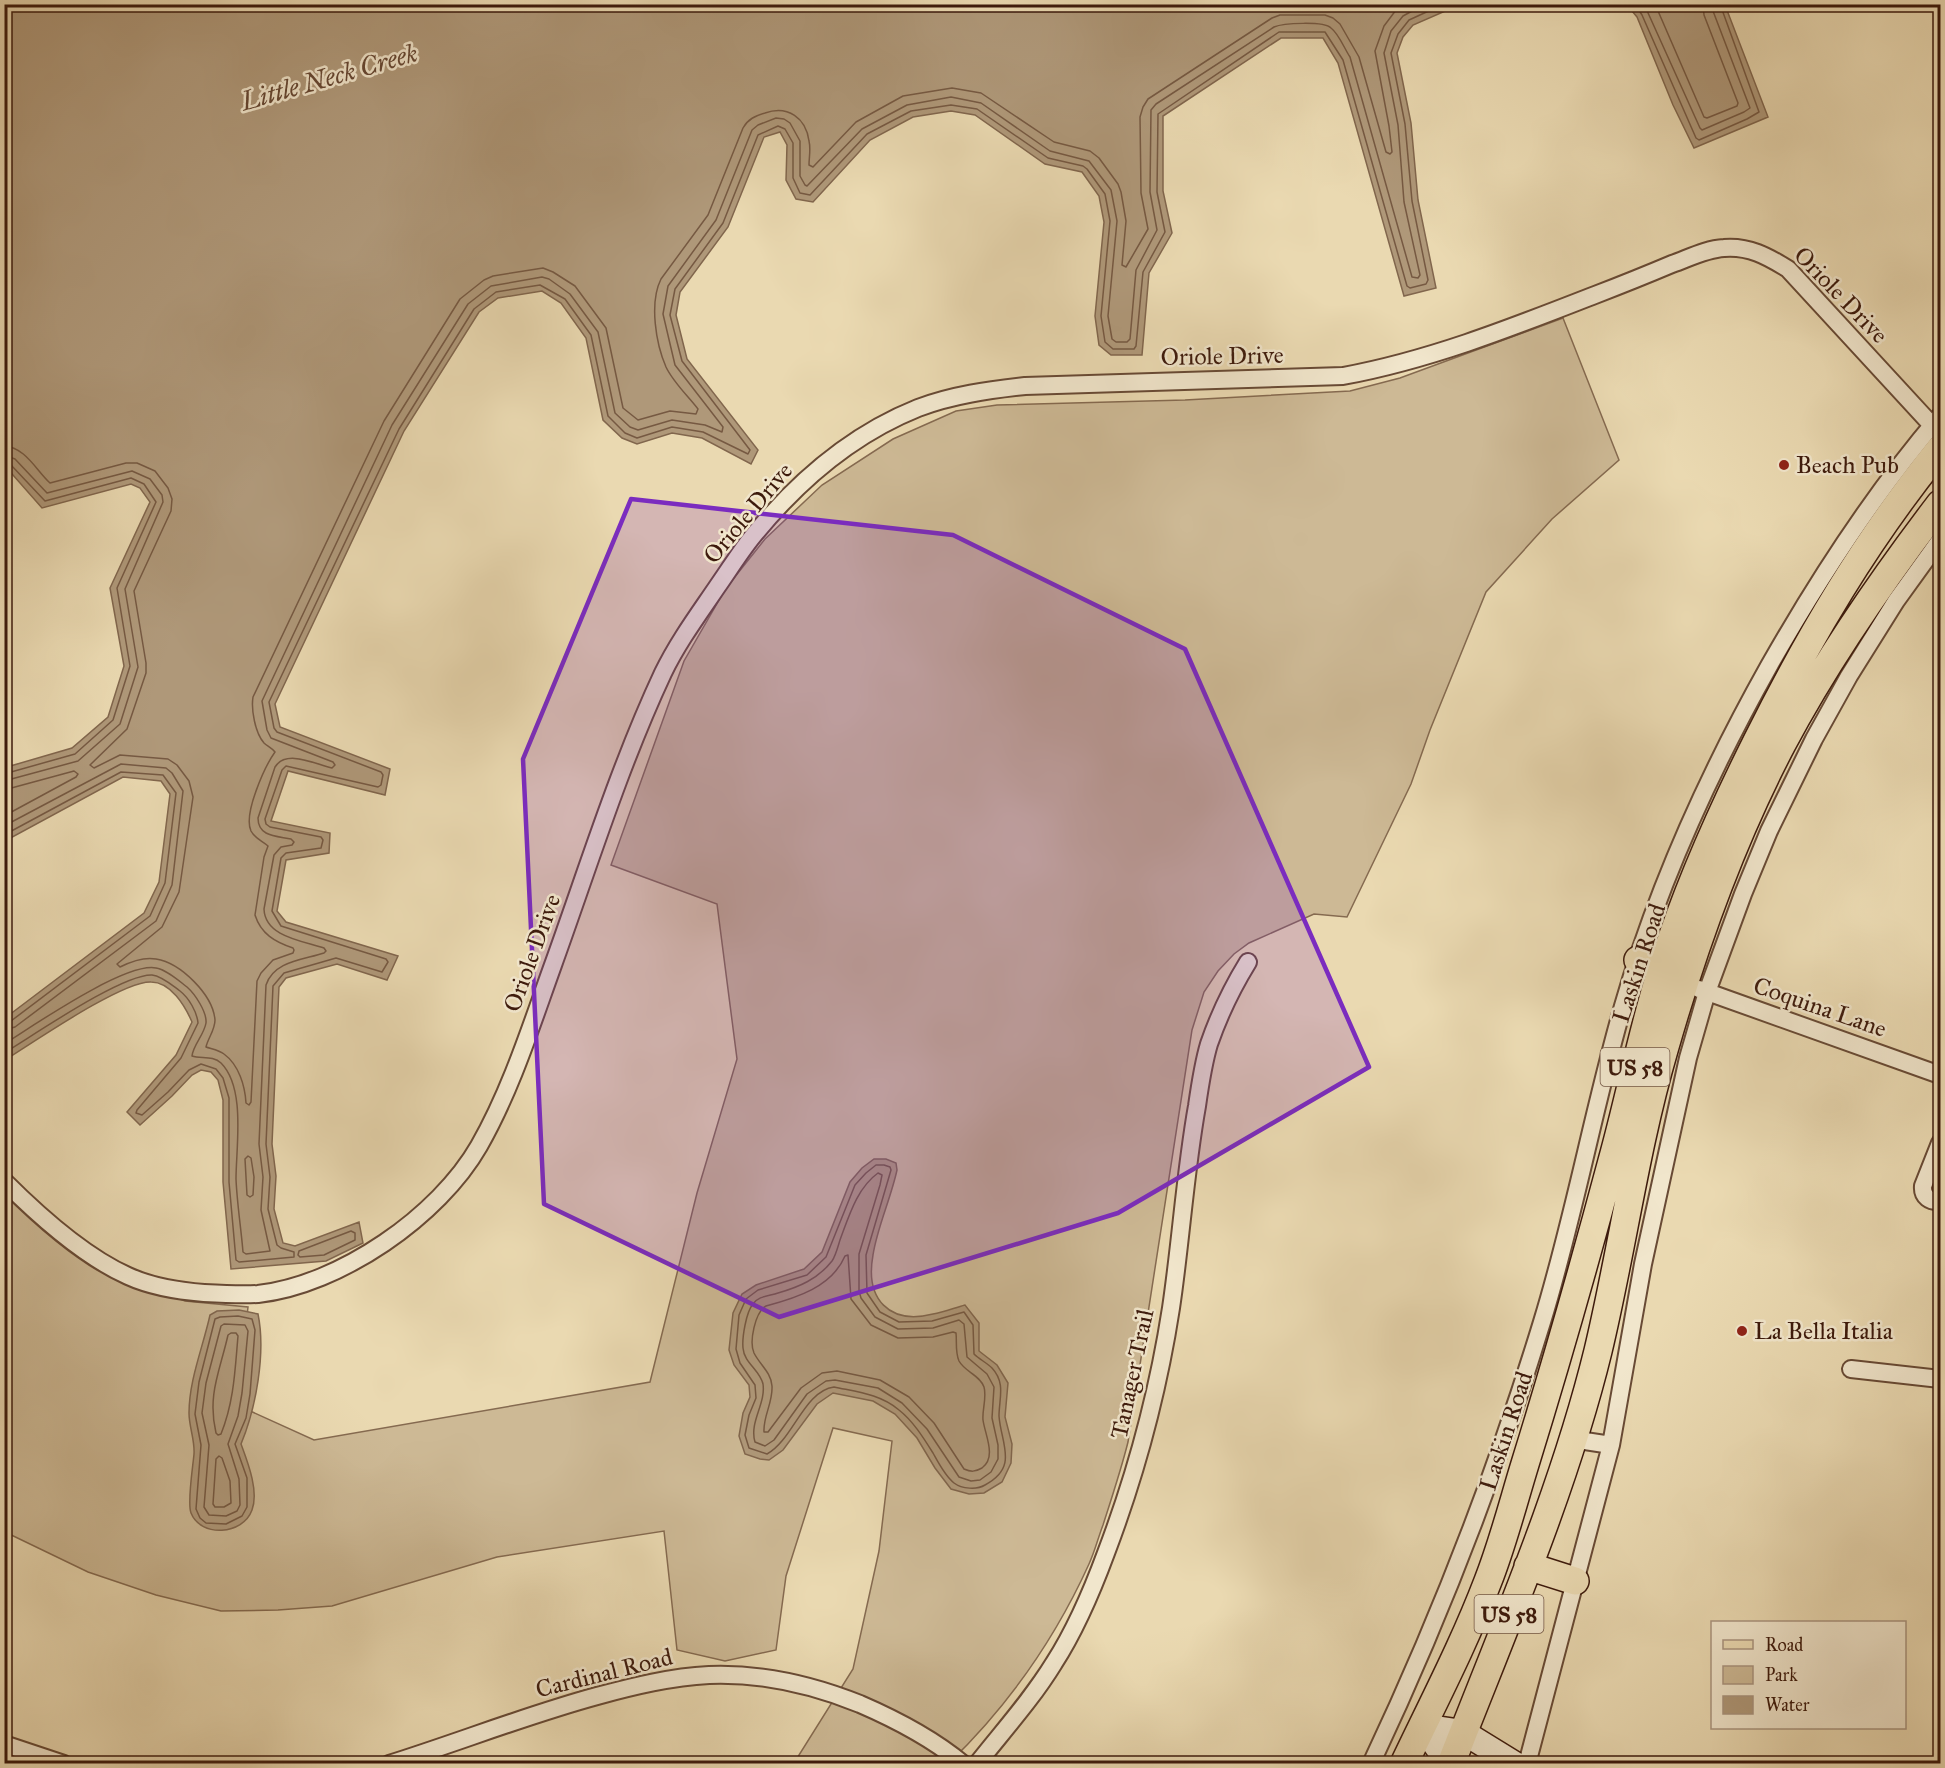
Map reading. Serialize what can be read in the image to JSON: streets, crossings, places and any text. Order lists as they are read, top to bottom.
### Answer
{
  "streets": {
    "main road": ["Laskin Road", "US 58"],
    "street": [
      "Oriole Drive",
      "Coquina Lane",
      "Tanager Trail",
      "Cardinal Road"
    ]
  },
  "crossings": [
    ["Oriole Drive", "Laskin Road"],
    ["Laskin Road", "Coquina Lane"]
  ],
  "water": ["Little Neck Creek"],
  "places": ["Beach Pub", "La Bella Italia"],
  "legend": ["Road", "Park", "Water"]
}
